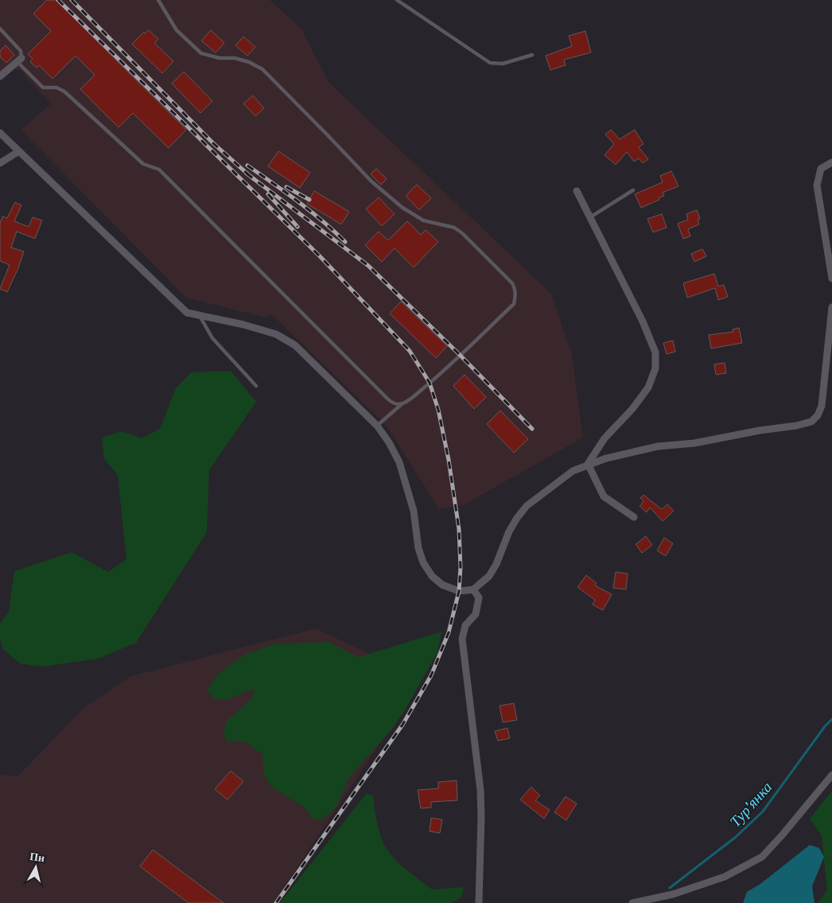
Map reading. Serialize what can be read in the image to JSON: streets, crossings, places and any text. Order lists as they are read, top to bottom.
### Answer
{
  "water": ["Тур'янка"],
  "north": "top"
}
